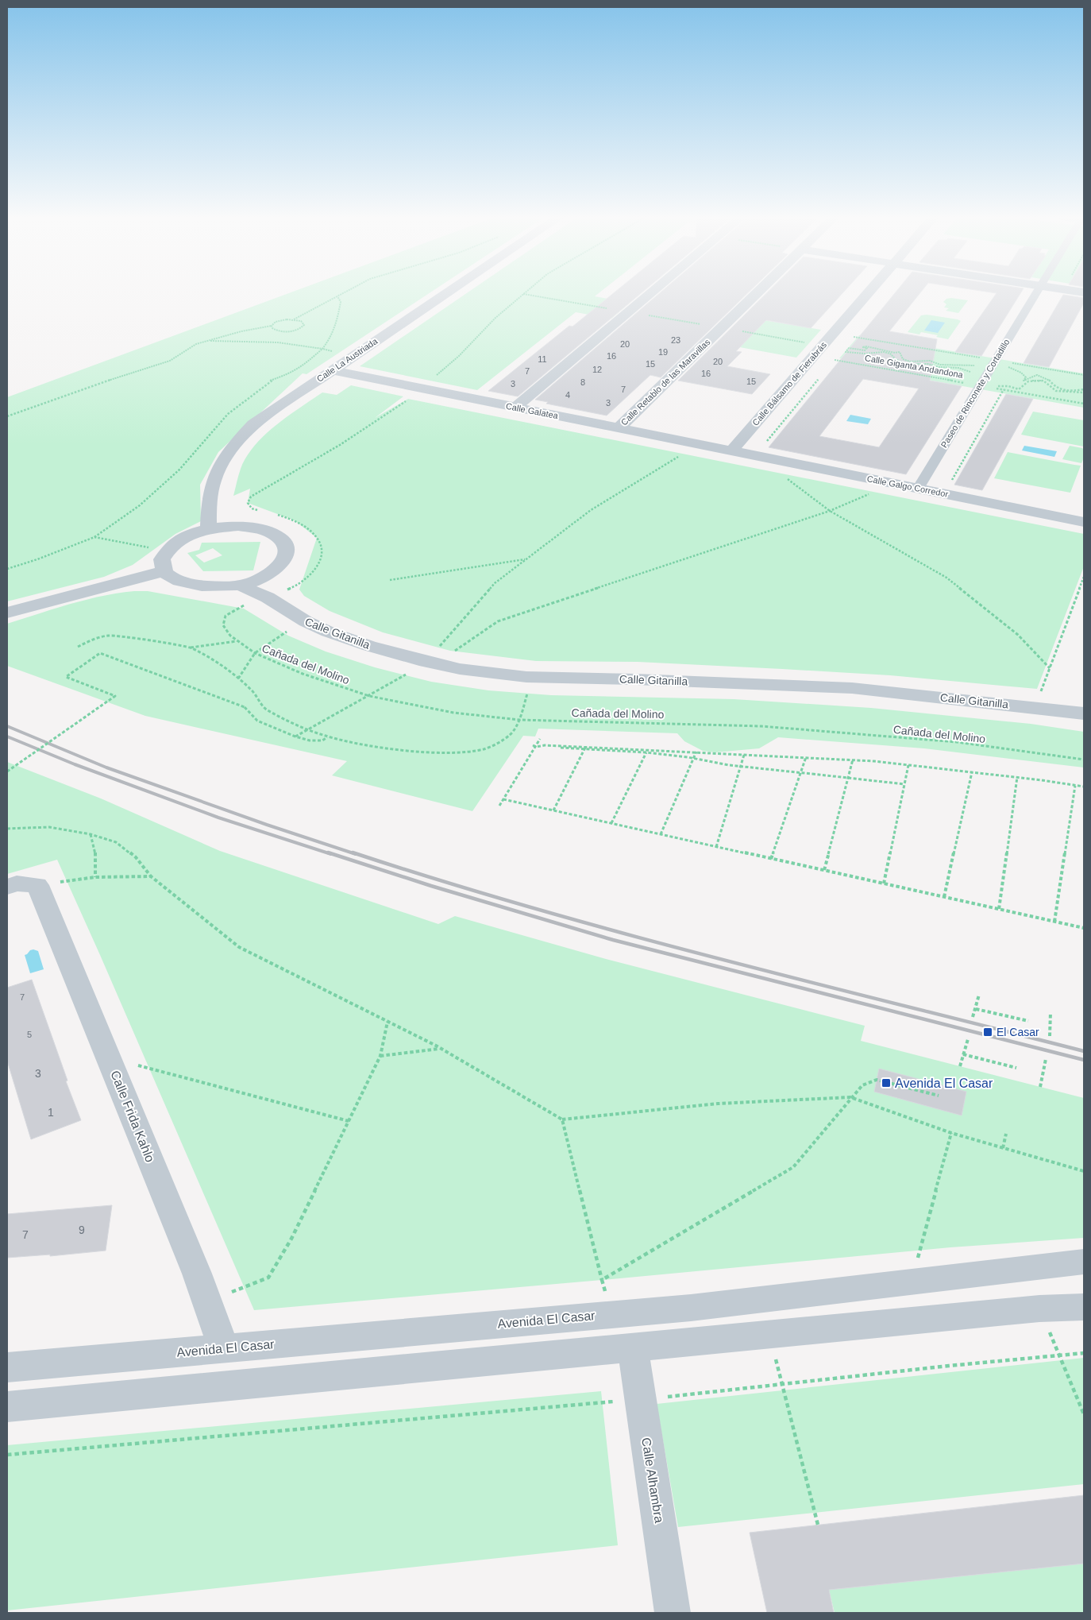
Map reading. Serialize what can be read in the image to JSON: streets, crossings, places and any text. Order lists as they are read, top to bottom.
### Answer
{
  "streets": {
    "street": [
      "Calle La Austriada",
      "Calle Retablo de las Maravillas",
      "Calle Bálsamo de Fierabrás",
      "Paseo de Rinconete y Cortadillo",
      "Calle Galatea",
      "Calle Galgo Corredor",
      "Calle Gitanilla",
      "Calle Frida Kahlo",
      "Avenida El Casar",
      "Calle Alhambra"
    ],
    "path": ["Calle Giganta Andandona", "Cañada del Molino"]
  },
  "crossings": [
    ["Calle La Austriada", "Calle Galatea"],
    ["Calle Giganta Andandona", "Paseo de Rinconete y Cortadillo"],
    ["Calle Retablo de las Maravillas", "Calle Galatea"],
    ["Calle Bálsamo de Fierabrás", "Calle Galatea"],
    ["Calle Bálsamo de Fierabrás", "Calle Galgo Corredor"],
    ["Paseo de Rinconete y Cortadillo", "Calle Galgo Corredor"],
    ["Calle Galatea", "Calle Galgo Corredor"],
    ["Calle Gitanilla", "Cañada del Molino"],
    ["Calle Frida Kahlo", "Avenida El Casar"]
  ],
  "places": {
    "transit": ["El Casar", "Avenida El Casar"]
  },
  "house_numbers": [
    "23",
    "20",
    "19",
    "16",
    "11",
    "20",
    "15",
    "12",
    "7",
    "16",
    "15",
    "8",
    "3",
    "7",
    "4",
    "3",
    "7",
    "5",
    "3",
    "1",
    "9",
    "7"
  ]
}
